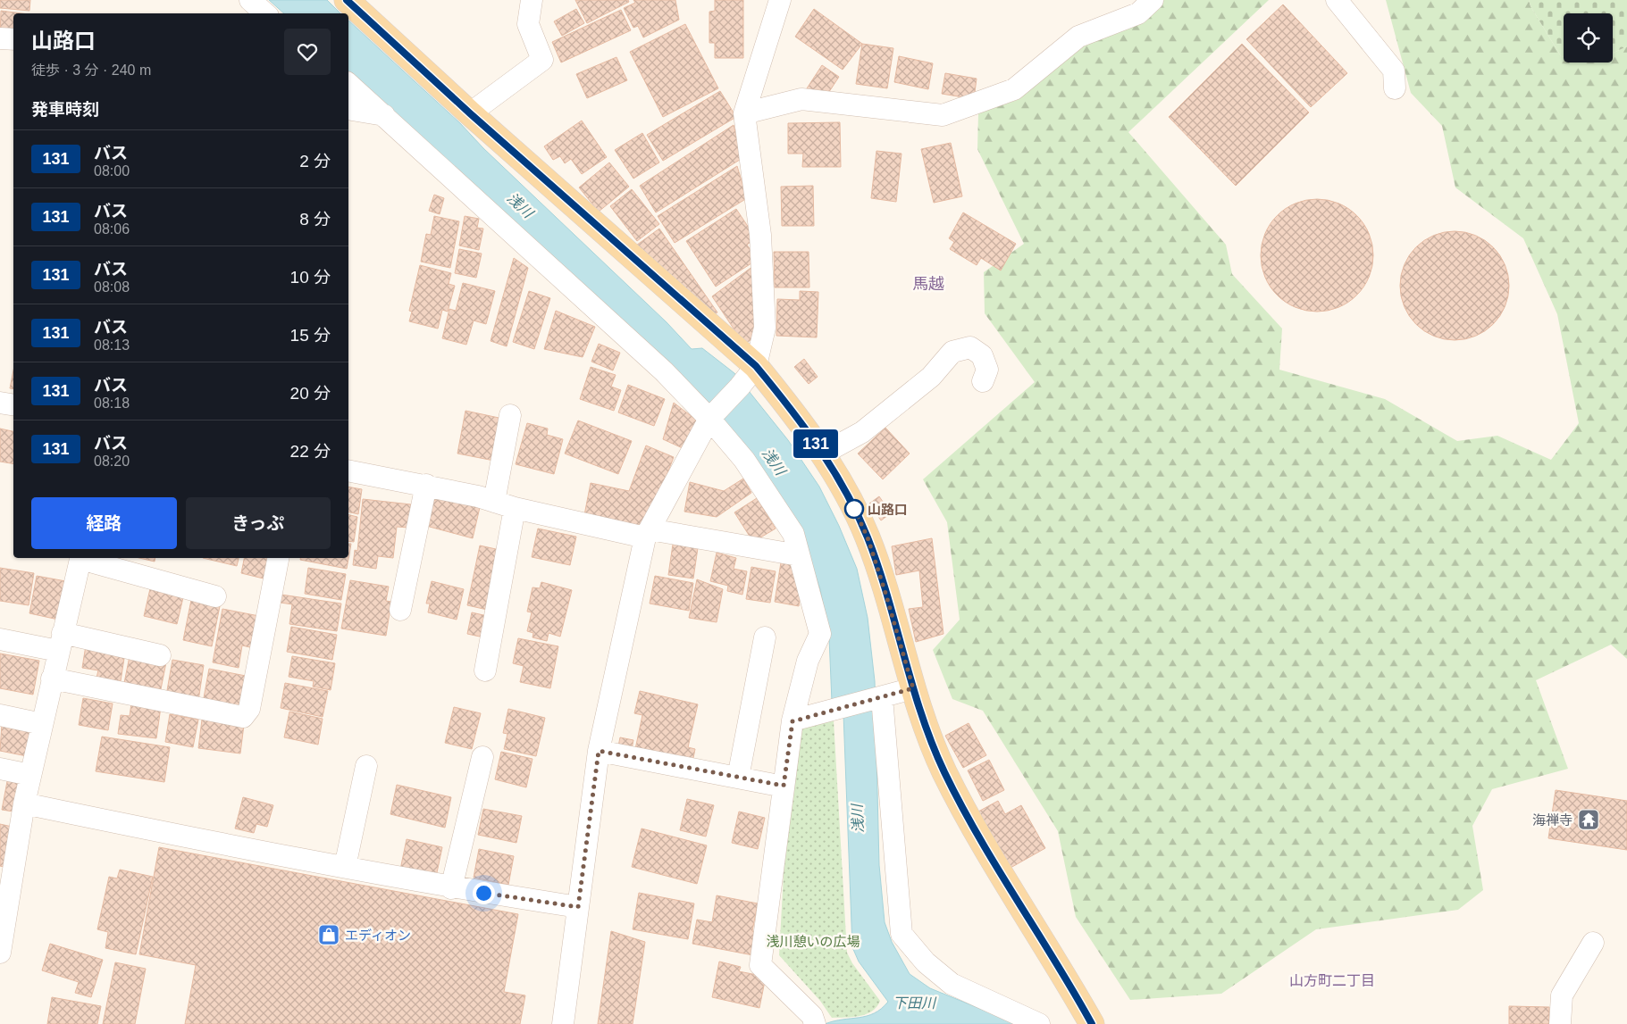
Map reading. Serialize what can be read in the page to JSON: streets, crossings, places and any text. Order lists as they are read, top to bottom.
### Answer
{
  "districts": ["馬越", "山方町二丁目"],
  "water": ["浅川", "下田川"],
  "parks": ["浅川憩いの広場"],
  "places": {
    "other": ["山路口"],
    "temple": ["海禅寺"],
    "shop": ["エディオン"]
  },
  "lines": ["bus line 131"],
  "page": {
    "on_map": "131",
    "heading": [
      ["山路口", "徒歩 · 3 分 · 240 m"],
      "発車時刻"
    ],
    "list": [
      {
        "mark": "131",
        "name": "バス",
        "note": "08:00",
        "value": "2 分"
      },
      {
        "mark": "131",
        "name": "バス",
        "note": "08:06",
        "value": "8 分"
      },
      {
        "mark": "131",
        "name": "バス",
        "note": "08:08",
        "value": "10 分"
      },
      {
        "mark": "131",
        "name": "バス",
        "note": "08:13",
        "value": "15 分"
      },
      {
        "mark": "131",
        "name": "バス",
        "note": "08:18",
        "value": "20 分"
      },
      {
        "mark": "131",
        "name": "バス",
        "note": "08:20",
        "value": "22 分"
      }
    ],
    "buttons": ["経路", "きっぷ"]
  }
}
